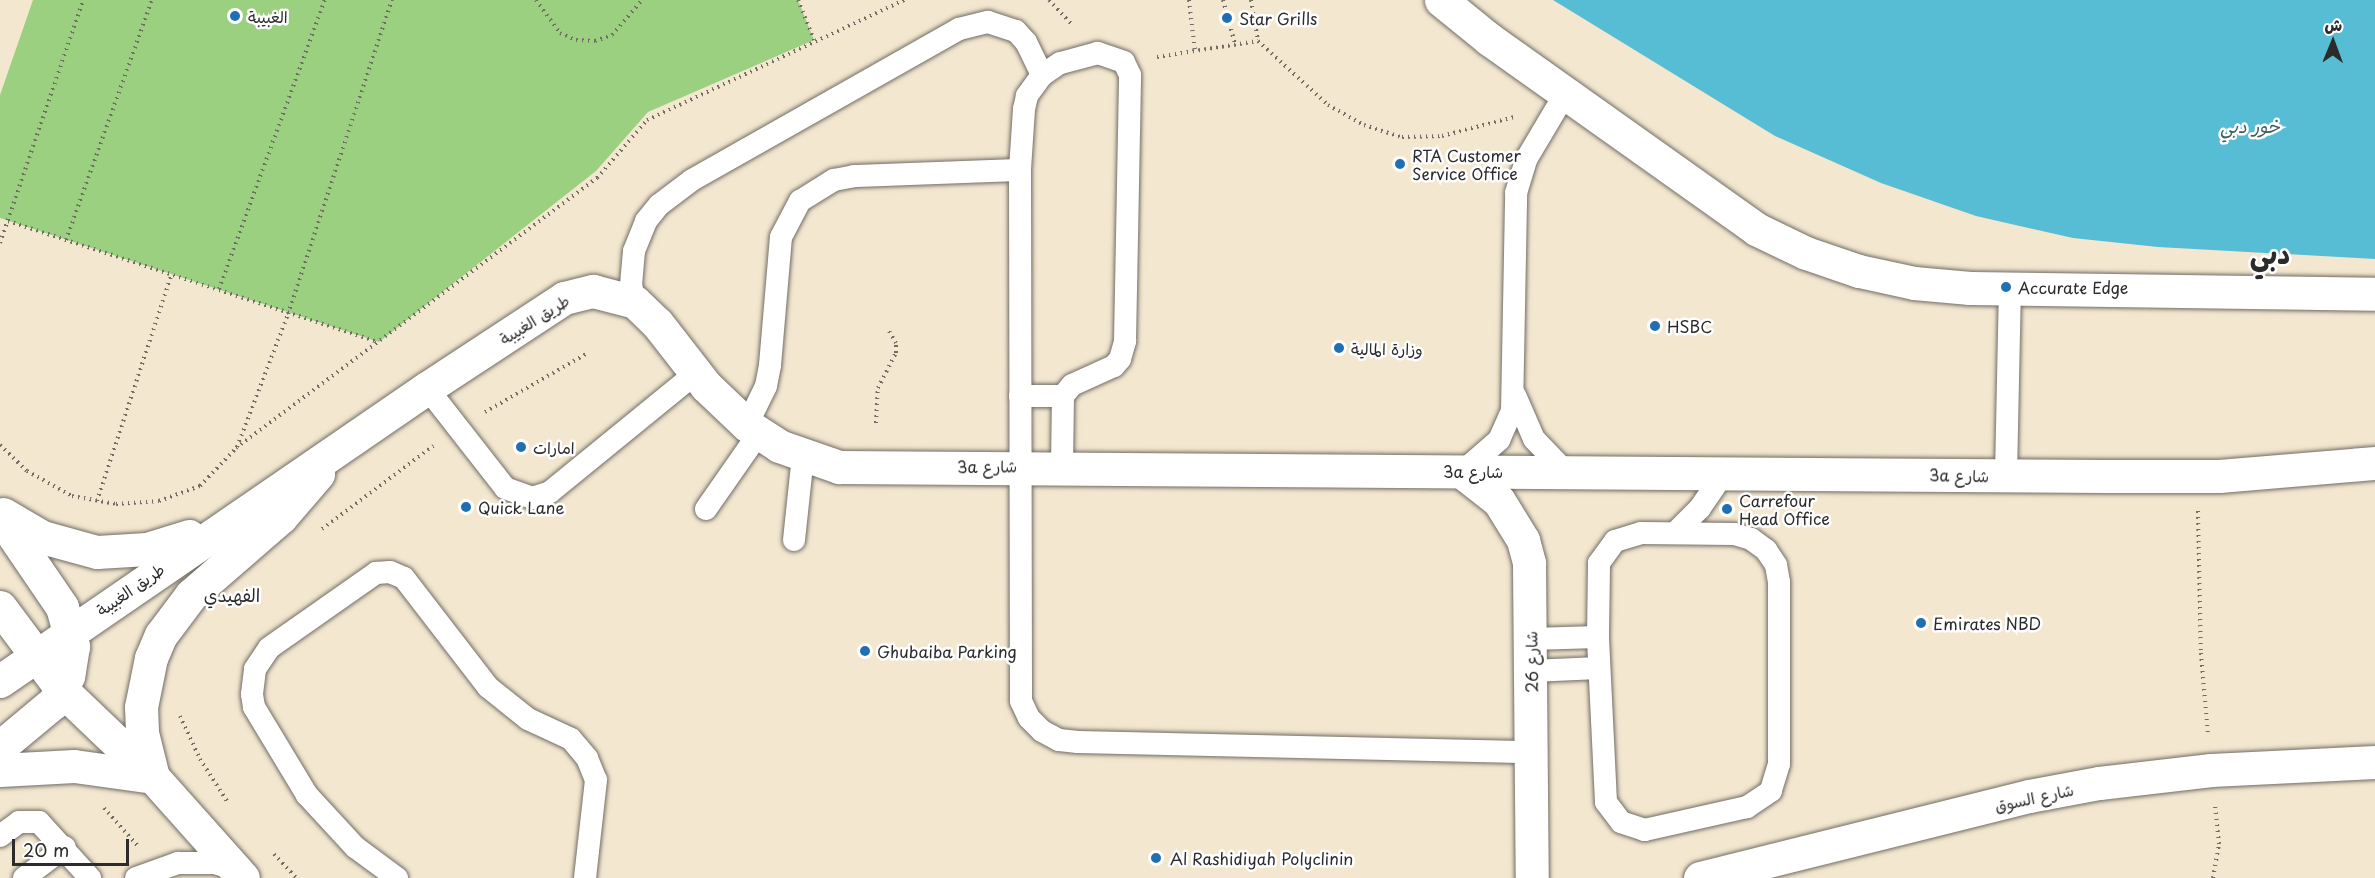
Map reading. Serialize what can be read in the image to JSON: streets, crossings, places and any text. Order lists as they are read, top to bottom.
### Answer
{
  "streets": {
    "street": [
      "طريق الغبيبة",
      "3a شارع",
      "شارع 26",
      "شارع السوق"
    ]
  },
  "crossings": [
    ["طريق الغبيبة", "3a شارع"],
    ["3a شارع", "شارع 26"]
  ],
  "districts": ["دبي", "الفهيدي"],
  "water": ["خور دبي"],
  "places": [
    "الغبيبة",
    "Star Grills",
    "RTA Customer Service Office",
    "Accurate Edge",
    "HSBC",
    "وزارة المالية",
    "امارات",
    "Quick Lane",
    "Carrefour Head Office",
    "Emirates NBD",
    "Ghubaiba Parking",
    "Al Rashidiyah Polyclinin"
  ],
  "scale_bar": "20 m",
  "north": "top"
}
